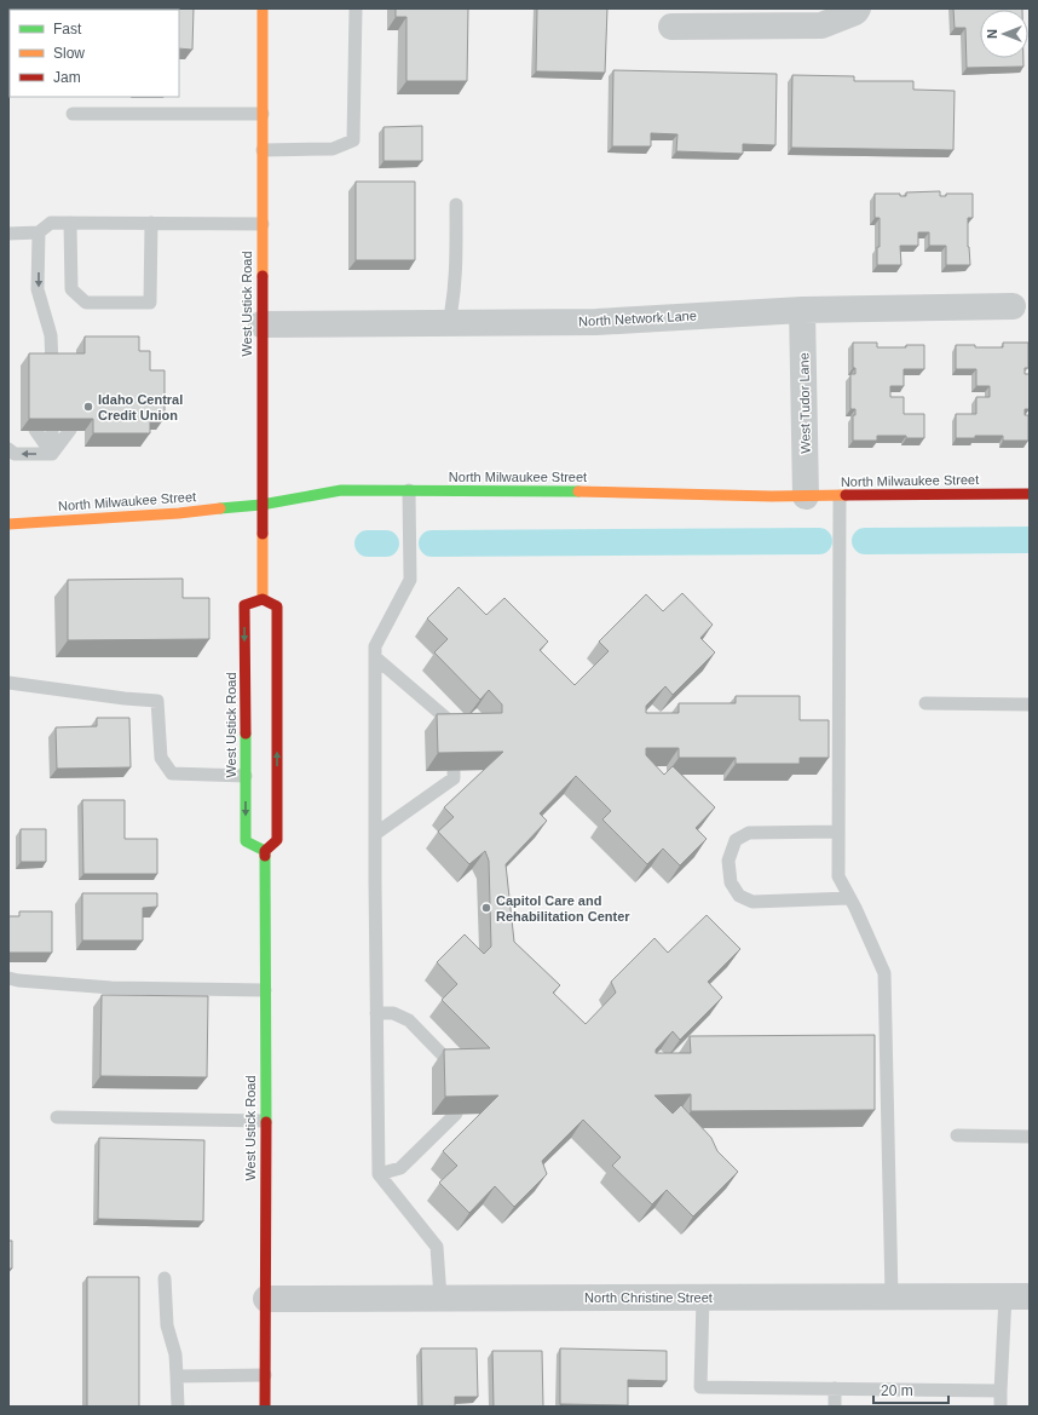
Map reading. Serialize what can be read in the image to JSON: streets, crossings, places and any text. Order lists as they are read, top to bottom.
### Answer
{
  "streets": {
    "main road": ["West Ustick Road", "North Milwaukee Street"],
    "street": ["North Network Lane", "West Tudor Lane", "North Christine Street"]
  },
  "crossings": [
    ["West Ustick Road", "North Network Lane"],
    ["West Ustick Road", "North Milwaukee Street"],
    ["West Ustick Road", "North Christine Street"],
    ["North Network Lane", "West Tudor Lane"],
    ["West Tudor Lane", "North Milwaukee Street"]
  ],
  "places": ["Idaho Central Credit Union", "Capitol Care and Rehabilitation Center"],
  "legend": ["Fast", "Slow", "Jam"],
  "scale_bar": "20 m",
  "north": "left"
}
